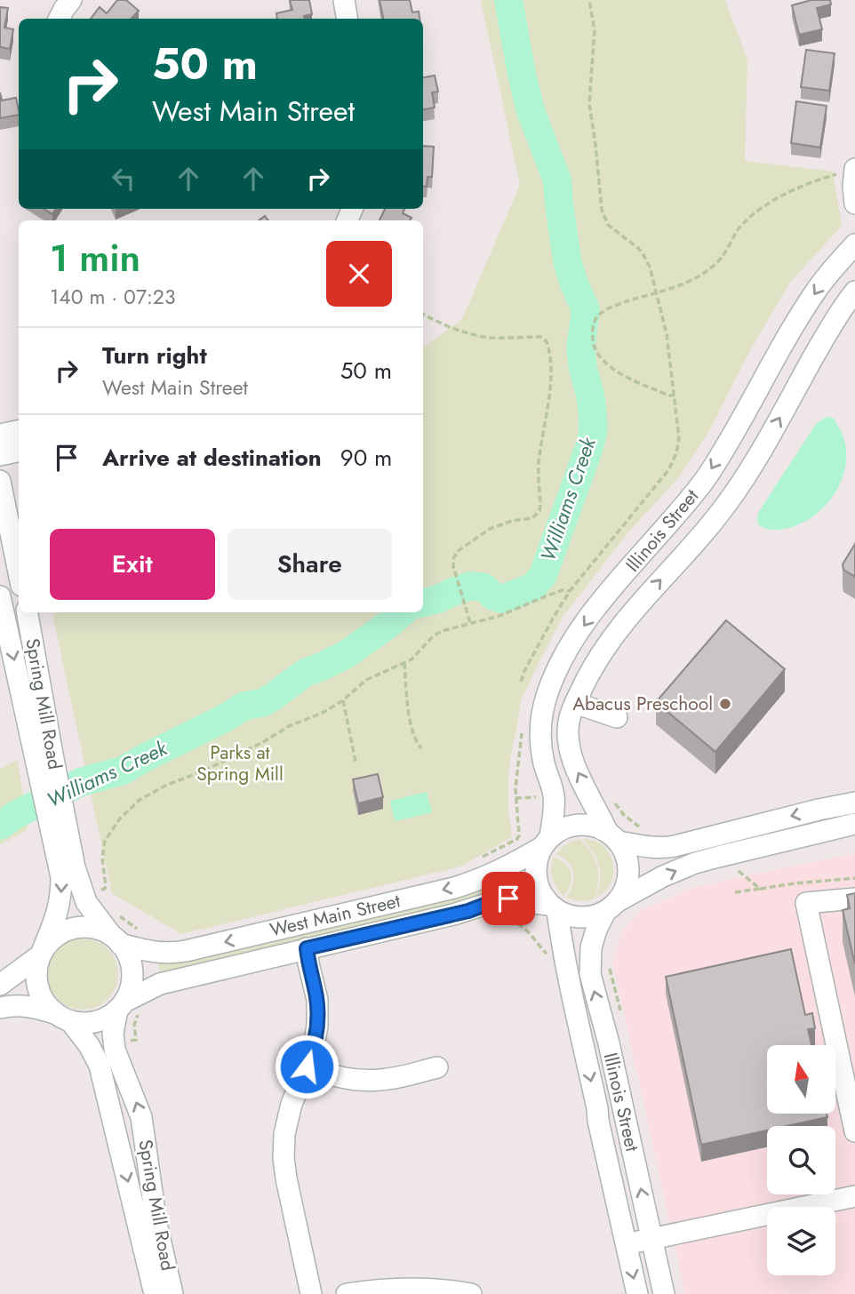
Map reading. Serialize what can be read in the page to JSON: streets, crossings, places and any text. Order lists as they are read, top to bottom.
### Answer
{
  "streets": {
    "street": ["Illinois Street", "Spring Mill Road", "West Main Street"]
  },
  "crossings": [
    ["Illinois Street", "West Main Street"],
    ["Spring Mill Road", "West Main Street"]
  ],
  "water": ["Williams Creek"],
  "parks": ["Parks at Spring Mill"],
  "places": ["Abacus Preschool"],
  "north": "top",
  "page": {
    "turn": ["50 m", "West Main Street"],
    "heading": ["1 min", "140 m · 07:23"],
    "list": [
      {
        "name": "Turn right",
        "note": "West Main Street",
        "value": "50 m"
      },
      {
        "name": "Arrive at destination",
        "value": "90 m"
      }
    ],
    "buttons": ["Exit", "Share"]
  }
}
